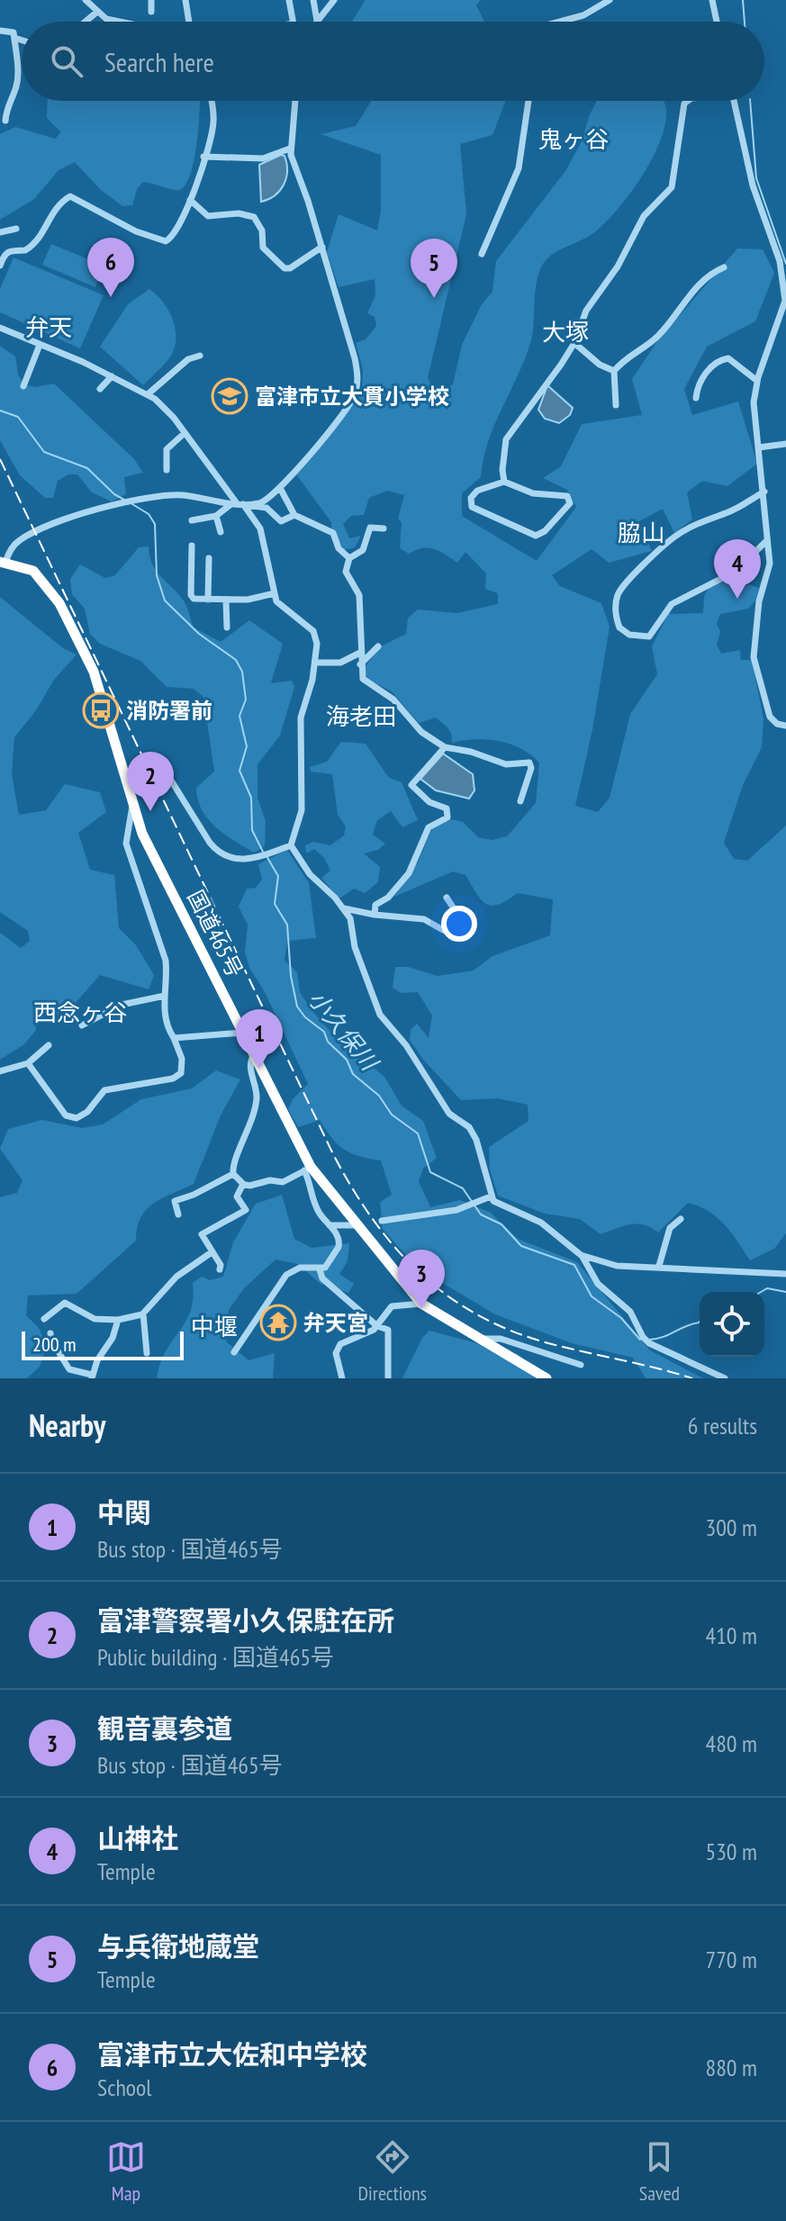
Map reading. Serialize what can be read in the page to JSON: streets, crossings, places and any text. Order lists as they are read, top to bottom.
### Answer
{
  "streets": {
    "highway": ["国道465号"]
  },
  "districts": [
    "鬼ヶ谷",
    "弁天",
    "大塚",
    "脇山",
    "海老田",
    "西念ヶ谷",
    "中堰"
  ],
  "water": ["小久保川"],
  "places": {
    "school or university": ["富津市立大貫小学校"],
    "bus stop": ["消防署前"],
    "temple": ["弁天宮"]
  },
  "scale_bar": "200 m",
  "page": {
    "search": "Search here",
    "pins": [
      "6",
      "5",
      "4",
      "2",
      "1",
      "3"
    ],
    "scale": "200 m",
    "heading": ["Nearby", "6 results"],
    "list": [
      {
        "mark": "1",
        "name": "中関",
        "note": "Bus stop · 国道465号",
        "value": "300 m"
      },
      {
        "mark": "2",
        "name": "富津警察署小久保駐在所",
        "note": "Public building · 国道465号",
        "value": "410 m"
      },
      {
        "mark": "3",
        "name": "観音裏参道",
        "note": "Bus stop · 国道465号",
        "value": "480 m"
      },
      {
        "mark": "4",
        "name": "山神社",
        "note": "Temple",
        "value": "530 m"
      },
      {
        "mark": "5",
        "name": "与兵衛地蔵堂",
        "note": "Temple",
        "value": "770 m"
      },
      {
        "mark": "6",
        "name": "富津市立大佐和中学校",
        "note": "School",
        "value": "880 m"
      }
    ],
    "nav": ["Map", "Directions", "Saved"]
  }
}
